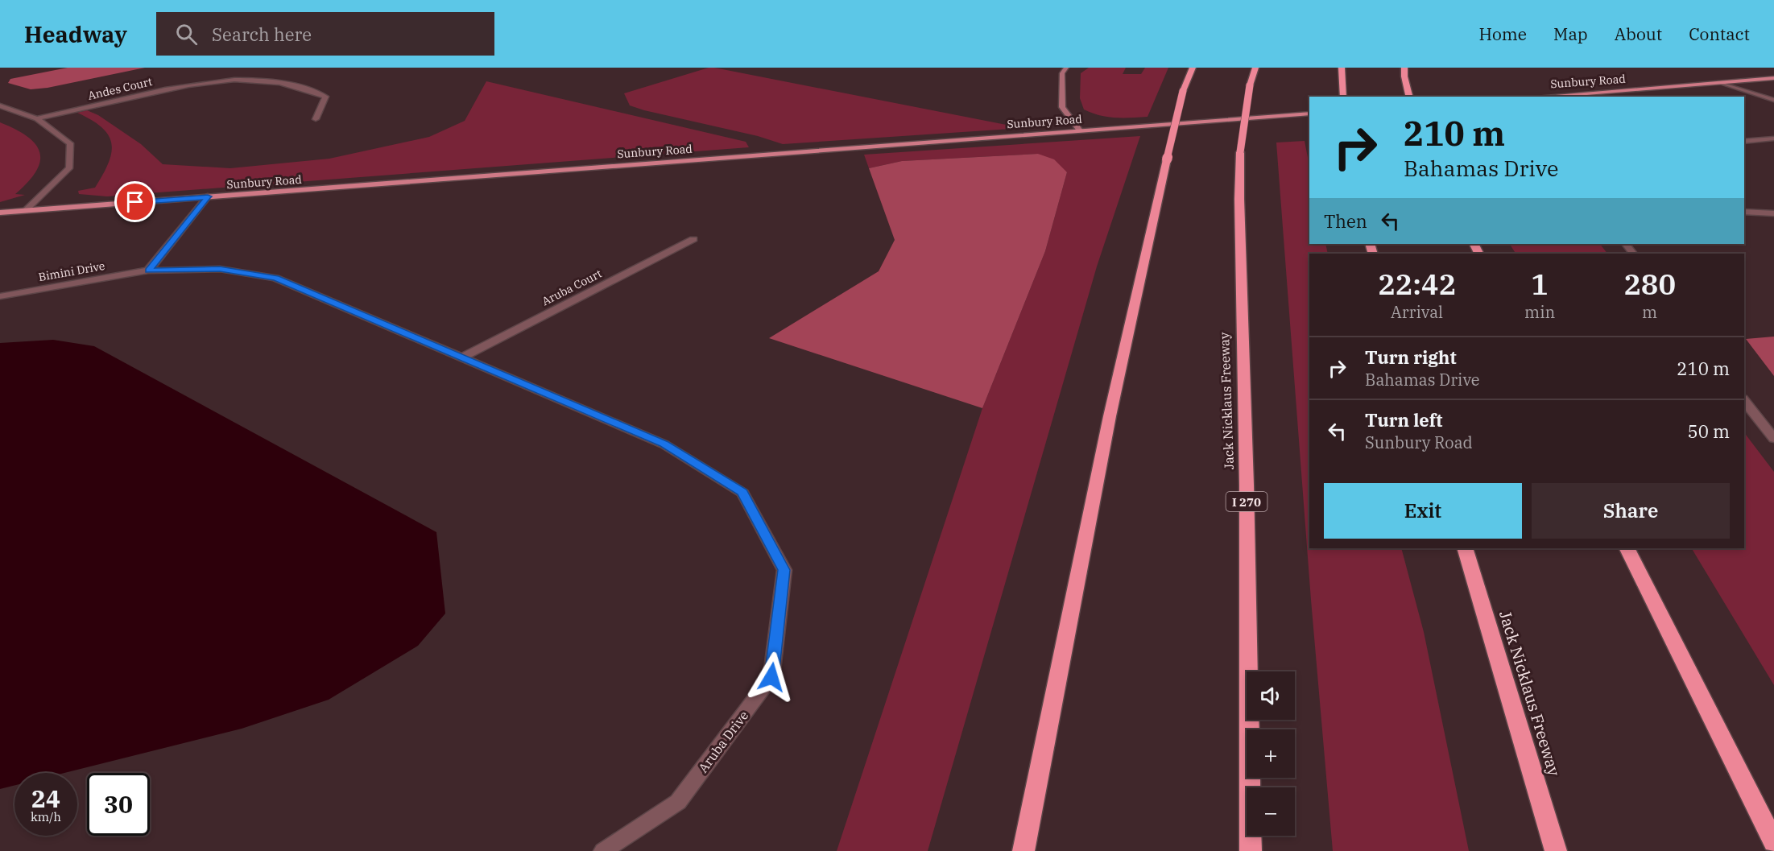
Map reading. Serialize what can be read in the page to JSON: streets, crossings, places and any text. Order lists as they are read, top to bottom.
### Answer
{
  "streets": {
    "highway": ["Jack Nicklaus Freeway", "I 270"],
    "main road": ["Sunbury Road"],
    "street": [
      "Andes Court",
      "Bimini Drive",
      "Aruba Court",
      "Aruba Drive"
    ]
  },
  "crossings": [
    ["Bimini Drive", "Aruba Drive"],
    ["Aruba Court", "Aruba Drive"]
  ],
  "page": {
    "header": "Headway",
    "search": "Search here",
    "nav": [
      "Home",
      "Map",
      "About",
      "Contact"
    ],
    "turn": ["210 m", "Bahamas Drive"],
    "then": "Then",
    "eta": [
      "22:42",
      "Arrival",
      "1",
      "min",
      "280",
      "m"
    ],
    "list": [
      {
        "name": "Turn right",
        "note": "Bahamas Drive",
        "value": "210 m"
      },
      {
        "name": "Turn left",
        "note": "Sunbury Road",
        "value": "50 m"
      }
    ],
    "buttons": ["Exit", "Share"],
    "map_buttons": ["+", "−"],
    "speed": "24 km/h",
    "limit": "30"
  }
}
